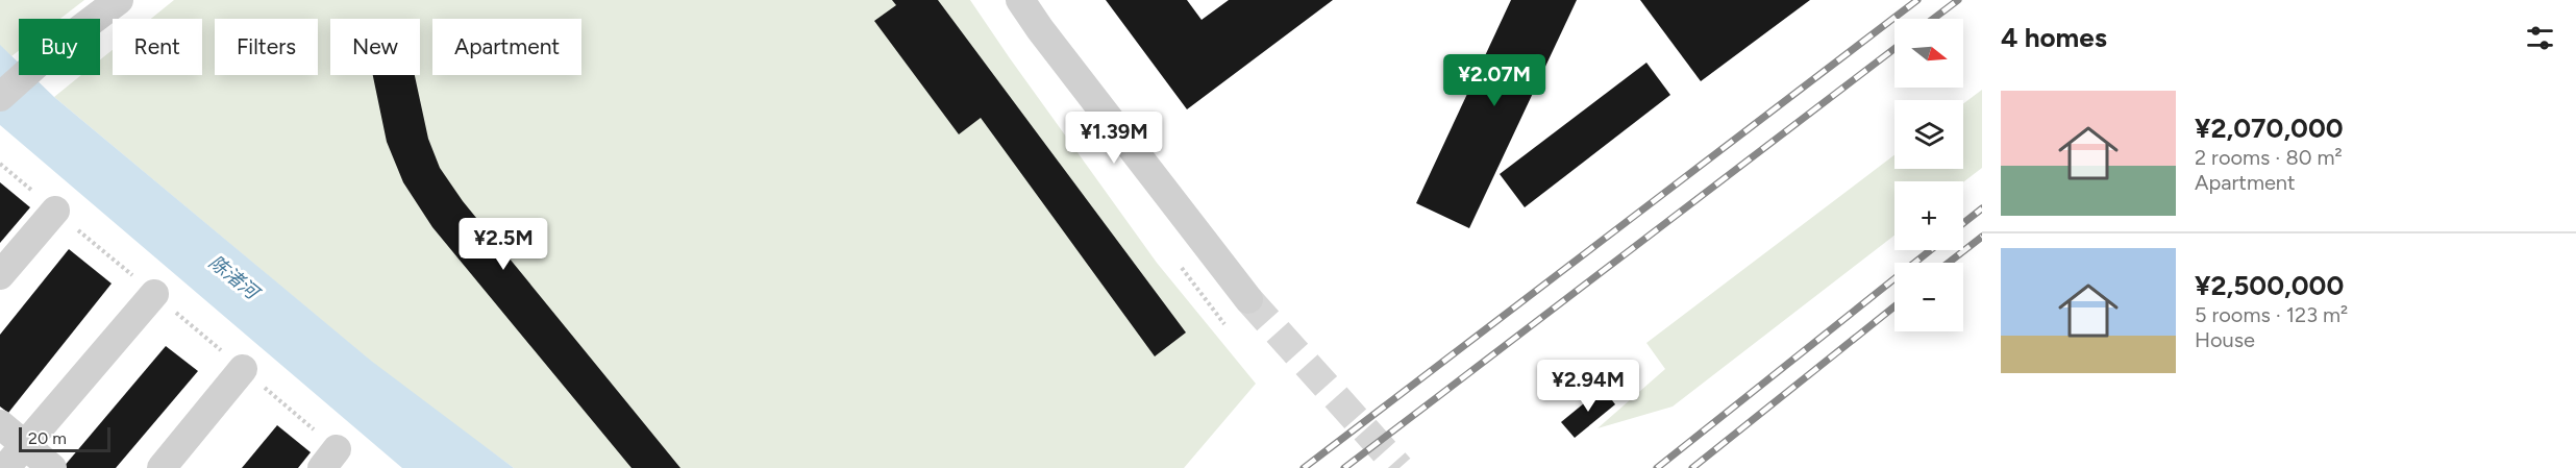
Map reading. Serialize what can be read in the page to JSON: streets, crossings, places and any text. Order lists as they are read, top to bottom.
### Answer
{
  "water": ["陈渚河"],
  "scale_bar": "20 m",
  "north": "right",
  "page": {
    "heading": "4 homes",
    "map_buttons": ["+", "−"],
    "chip": [
      "Buy",
      "Rent",
      "Filters",
      "New",
      "Apartment"
    ],
    "price": [
      "¥2.07M",
      "¥1.39M",
      "¥2.5M",
      "¥2.94M"
    ],
    "list": [
      {
        "name": "¥2,070,000",
        "note": "2 rooms · 80 m² · Apartment"
      },
      {
        "name": "¥2,500,000",
        "note": "5 rooms · 123 m² · House"
      }
    ],
    "scale": "20 m"
  }
}
